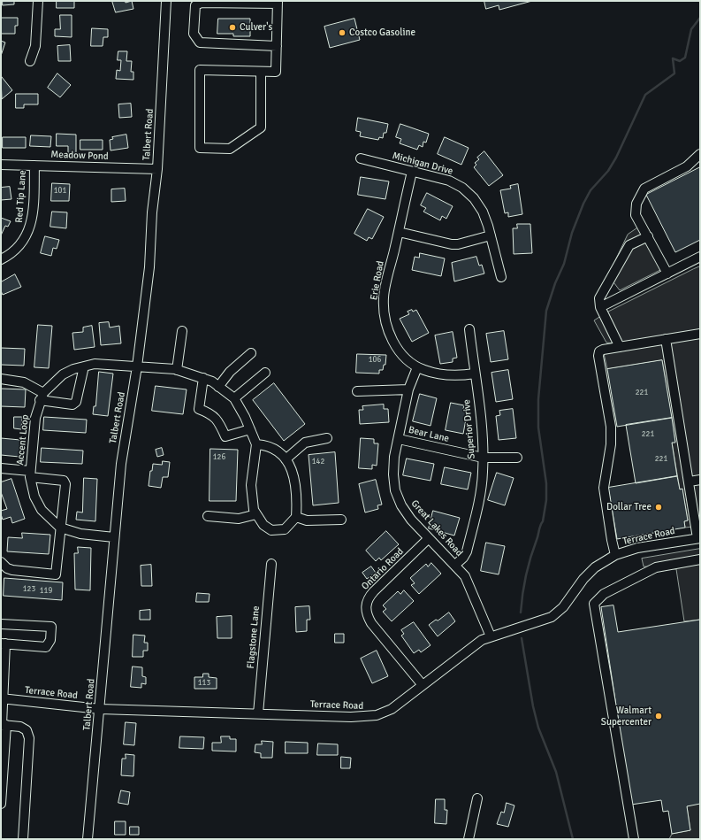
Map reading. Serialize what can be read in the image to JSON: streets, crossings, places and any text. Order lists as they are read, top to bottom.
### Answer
{
  "streets": {
    "street": [
      "Talbert Road",
      "Meadow Pond",
      "Michigan Drive",
      "Red Tip Lane",
      "Erie Road",
      "Superior Drive",
      "Bear Lane",
      "Accent Loop",
      "Great Lakes Road",
      "Terrace Road",
      "Ontario Road",
      "Flagstone Lane"
    ]
  },
  "crossings": [
    ["Talbert Road", "Meadow Pond"],
    ["Talbert Road", "Accent Loop"],
    ["Talbert Road", "Terrace Road"],
    ["Meadow Pond", "Red Tip Lane"],
    ["Michigan Drive", "Erie Road"],
    ["Erie Road", "Superior Drive"],
    ["Erie Road", "Great Lakes Road"],
    ["Superior Drive", "Bear Lane"],
    ["Superior Drive", "Great Lakes Road"],
    ["Bear Lane", "Great Lakes Road"],
    ["Great Lakes Road", "Terrace Road"],
    ["Great Lakes Road", "Ontario Road"],
    ["Terrace Road", "Ontario Road"],
    ["Terrace Road", "Flagstone Lane"]
  ],
  "places": [
    "Culver's",
    "Costco Gasoline",
    "Dollar Tree",
    "Walmart Supercenter"
  ],
  "house_numbers": [
    "101",
    "106",
    "221",
    "221",
    "126",
    "221",
    "142",
    "123",
    "119",
    "113"
  ]
}
